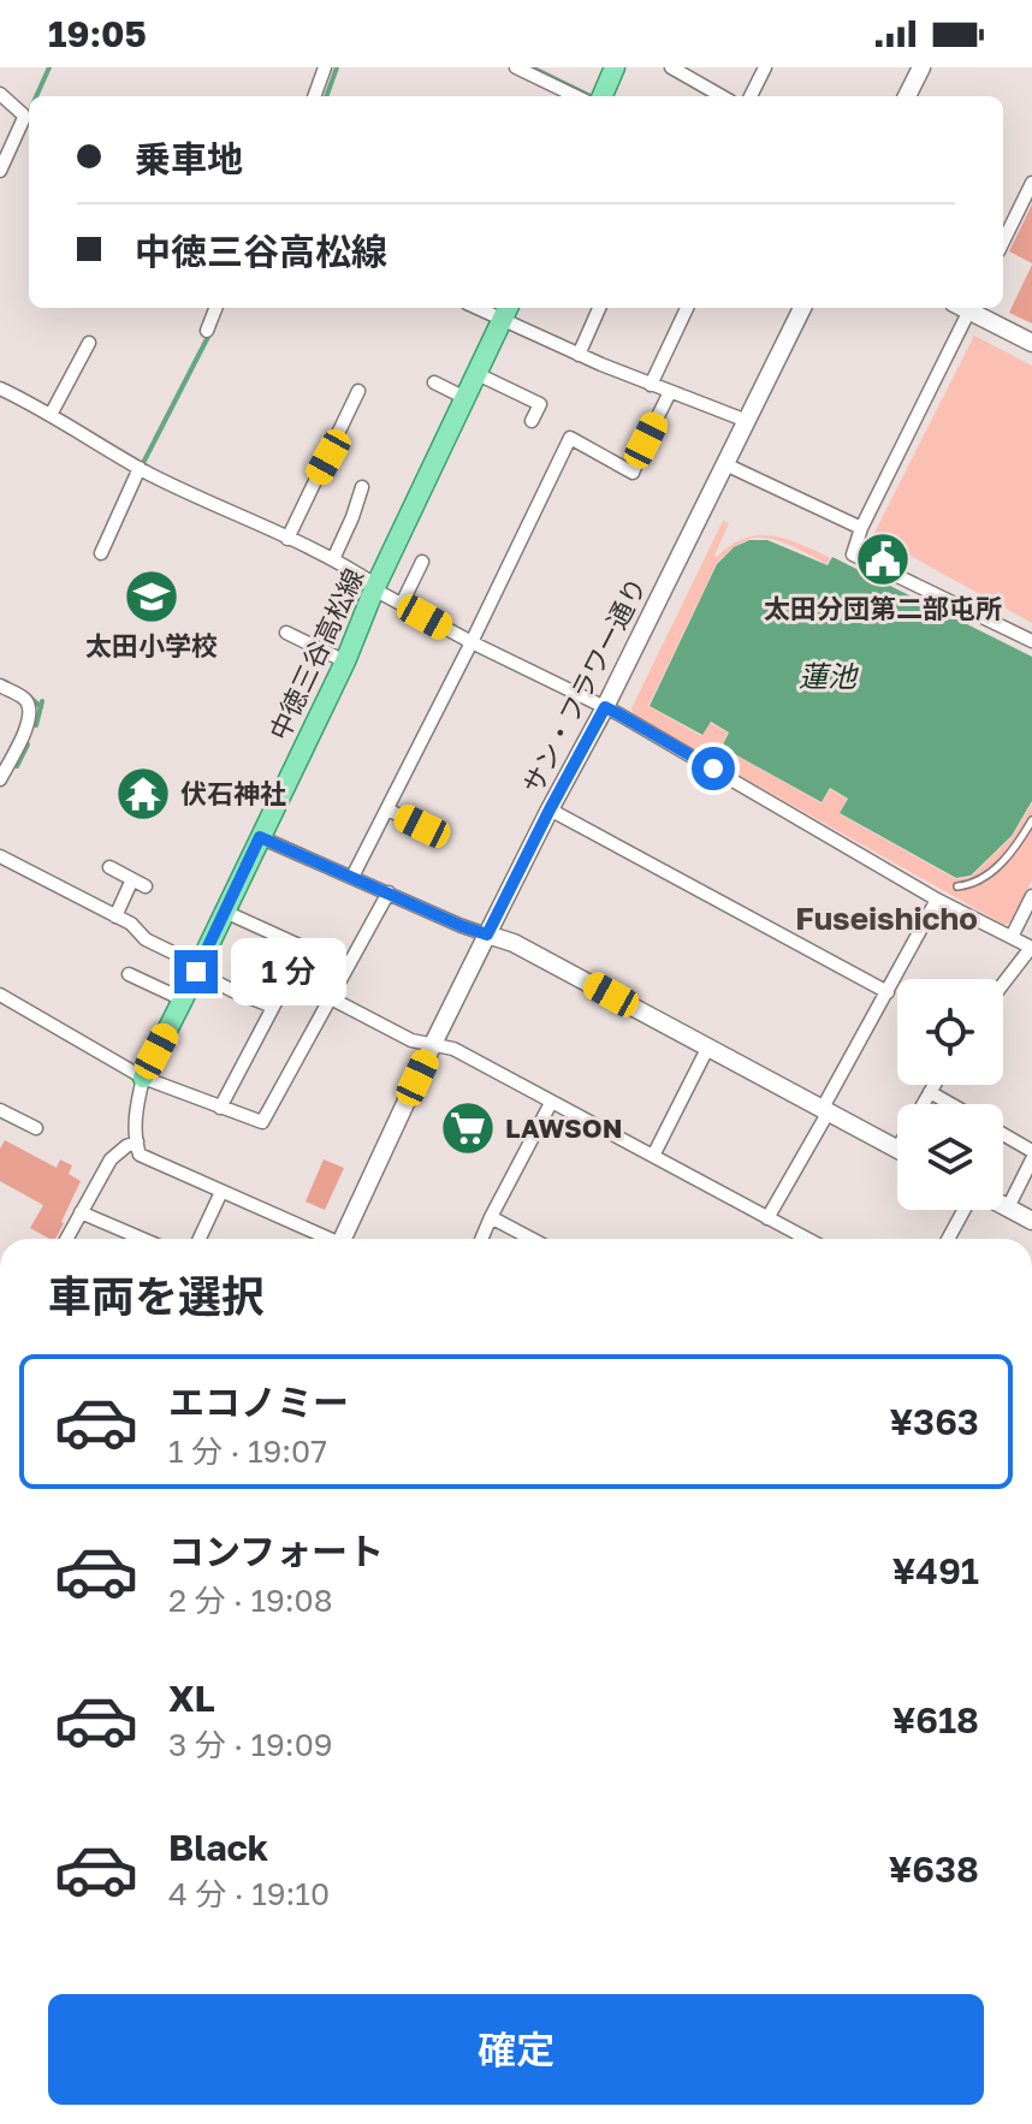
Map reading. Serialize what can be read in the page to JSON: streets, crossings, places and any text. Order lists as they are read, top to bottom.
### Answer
{
  "streets": {
    "main road": ["中徳三谷高松線"],
    "street": ["サン・フラワー通り"]
  },
  "districts": ["Fuseishicho"],
  "water": ["蓮池"],
  "places": {
    "public building": ["太田分団第二部屯所"],
    "school or university": ["太田小学校"],
    "temple": ["伏石神社"],
    "supermarket": ["LAWSON"]
  },
  "page": {
    "status": "19:05",
    "banner": ["乗車地", "中徳三谷高松線"],
    "bubble": "1 分",
    "heading": "車両を選択",
    "list": [
      {
        "name": "エコノミー",
        "note": "1 分 · 19:07",
        "value": "¥363"
      },
      {
        "name": "コンフォート",
        "note": "2 分 · 19:08",
        "value": "¥491"
      },
      {
        "name": "XL",
        "note": "3 分 · 19:09",
        "value": "¥618"
      },
      {
        "name": "Black",
        "note": "4 分 · 19:10",
        "value": "¥638"
      }
    ],
    "buttons": "確定"
  }
}
